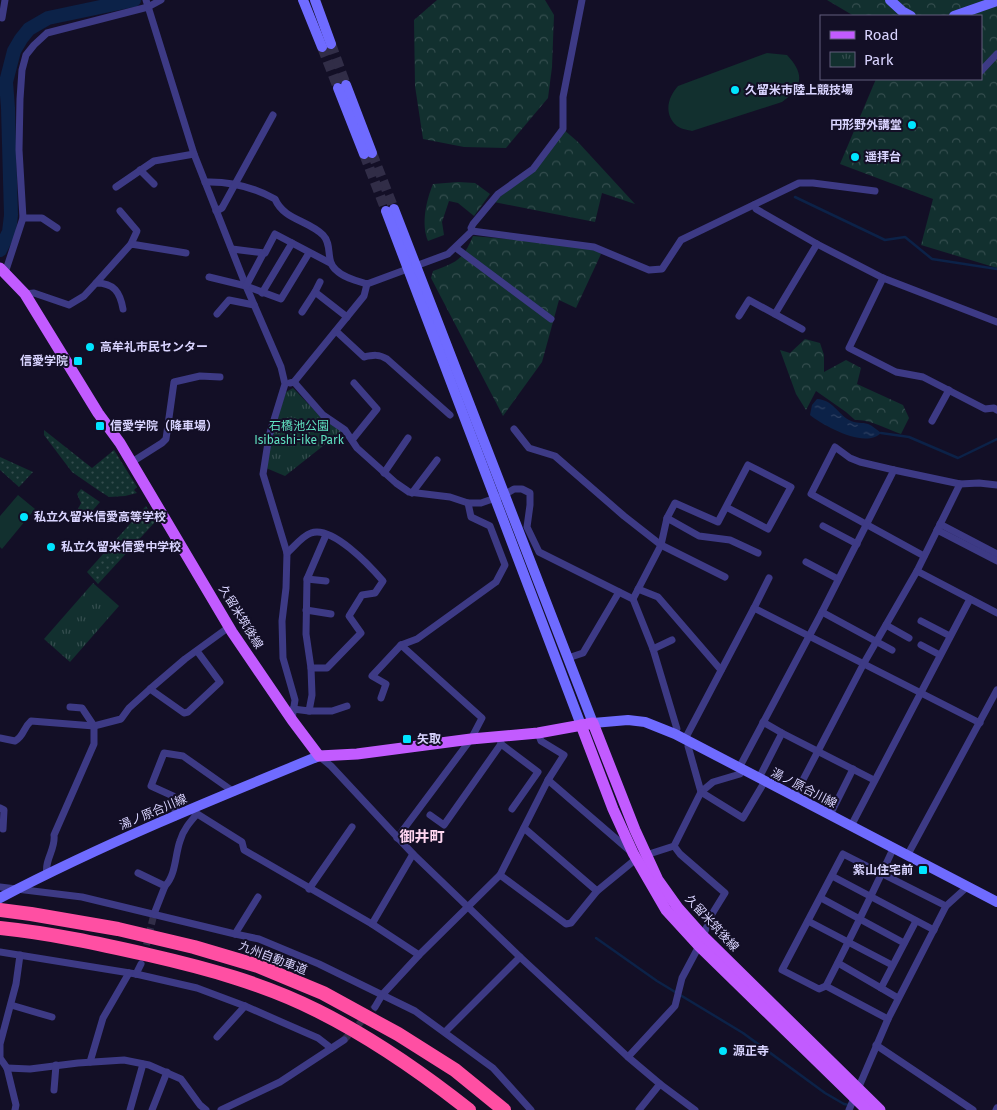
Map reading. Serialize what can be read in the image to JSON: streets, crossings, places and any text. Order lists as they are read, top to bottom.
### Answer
{
  "streets": {
    "highway": ["九州自動車道"],
    "main road": ["久留米筑後線"],
    "street": ["湯ノ原合川線"]
  },
  "crossings": [
    ["久留米筑後線", "湯ノ原合川線"]
  ],
  "districts": ["御井町"],
  "parks": ["石橋池公園 Isibashi-ike Park"],
  "places": {
    "other": [
      "久留米市陸上競技場",
      "円形野外講堂",
      "遥拝台",
      "高牟礼市民センター",
      "私立久留米信愛高等学校",
      "私立久留米信愛中学校",
      "源正寺"
    ],
    "transit": [
      "信愛学院",
      "信愛学院（降車場）",
      "矢取",
      "紫山住宅前"
    ]
  },
  "legend": ["Road", "Park"]
}
